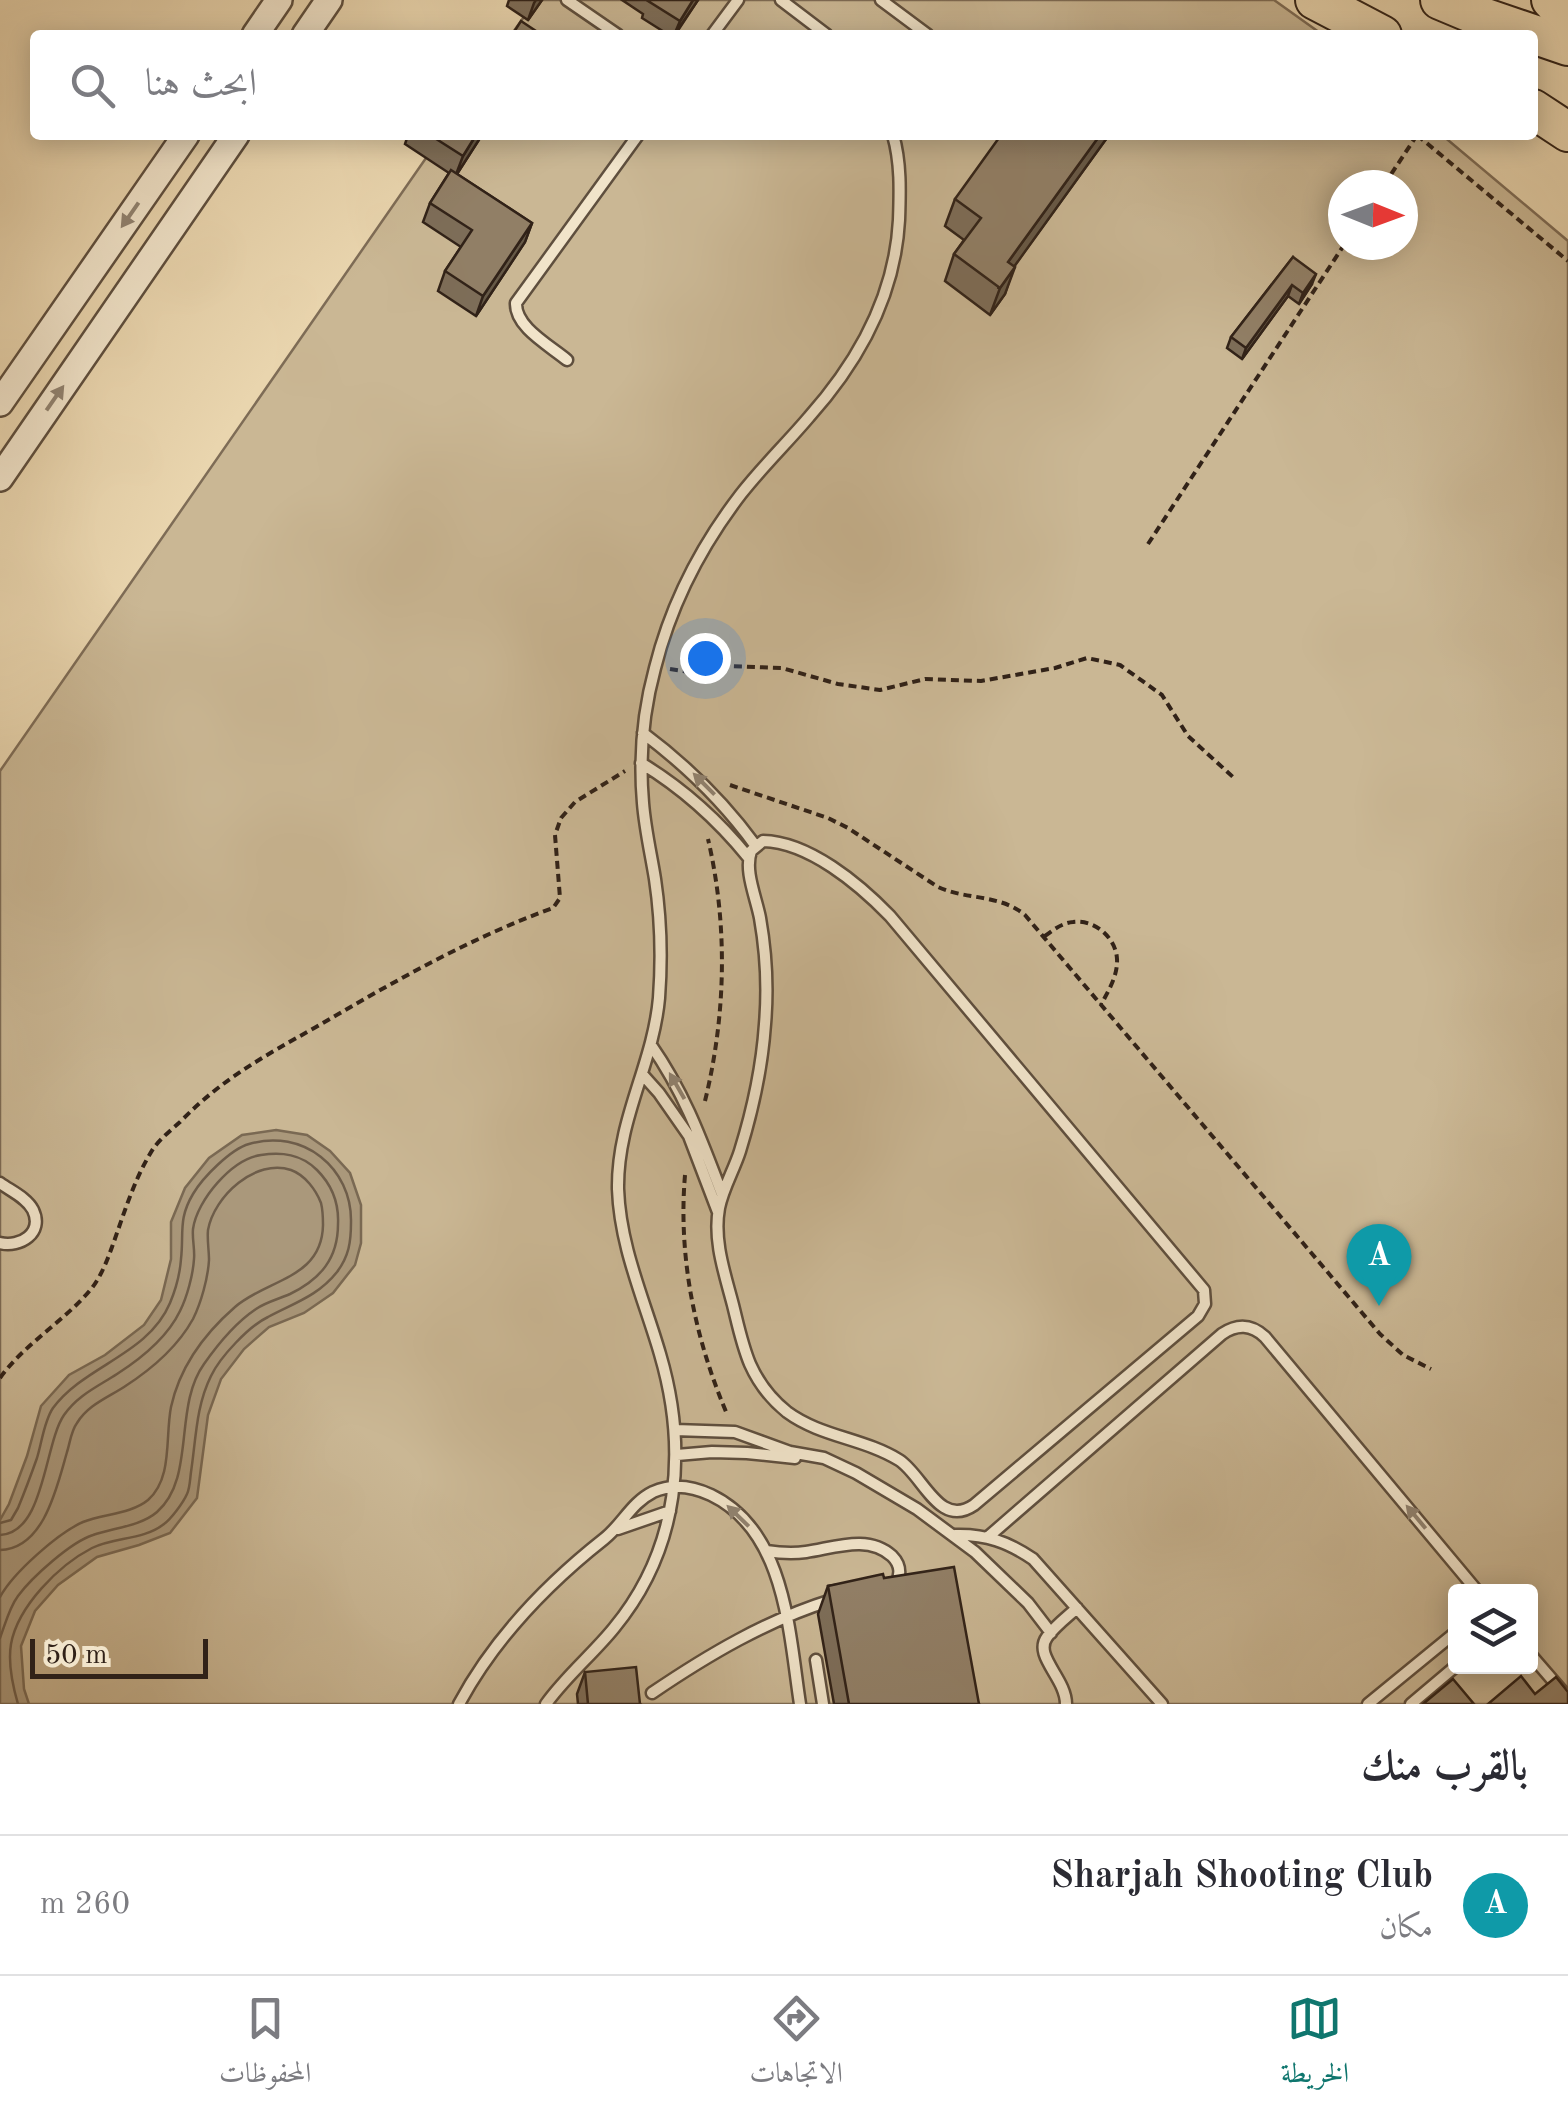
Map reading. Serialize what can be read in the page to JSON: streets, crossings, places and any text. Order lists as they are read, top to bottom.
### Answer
{
  "scale_bar": "50 m",
  "north": "right",
  "page": {
    "search": "ابحث هنا",
    "pins": "A",
    "scale": "50 m",
    "heading": "بالقرب منك",
    "list": [
      {
        "mark": "A",
        "name": "Sharjah Shooting Club",
        "note": "مكان",
        "value": "260 m"
      }
    ],
    "nav": ["الخريطة", "الاتجاهات", "المحفوظات"]
  }
}
